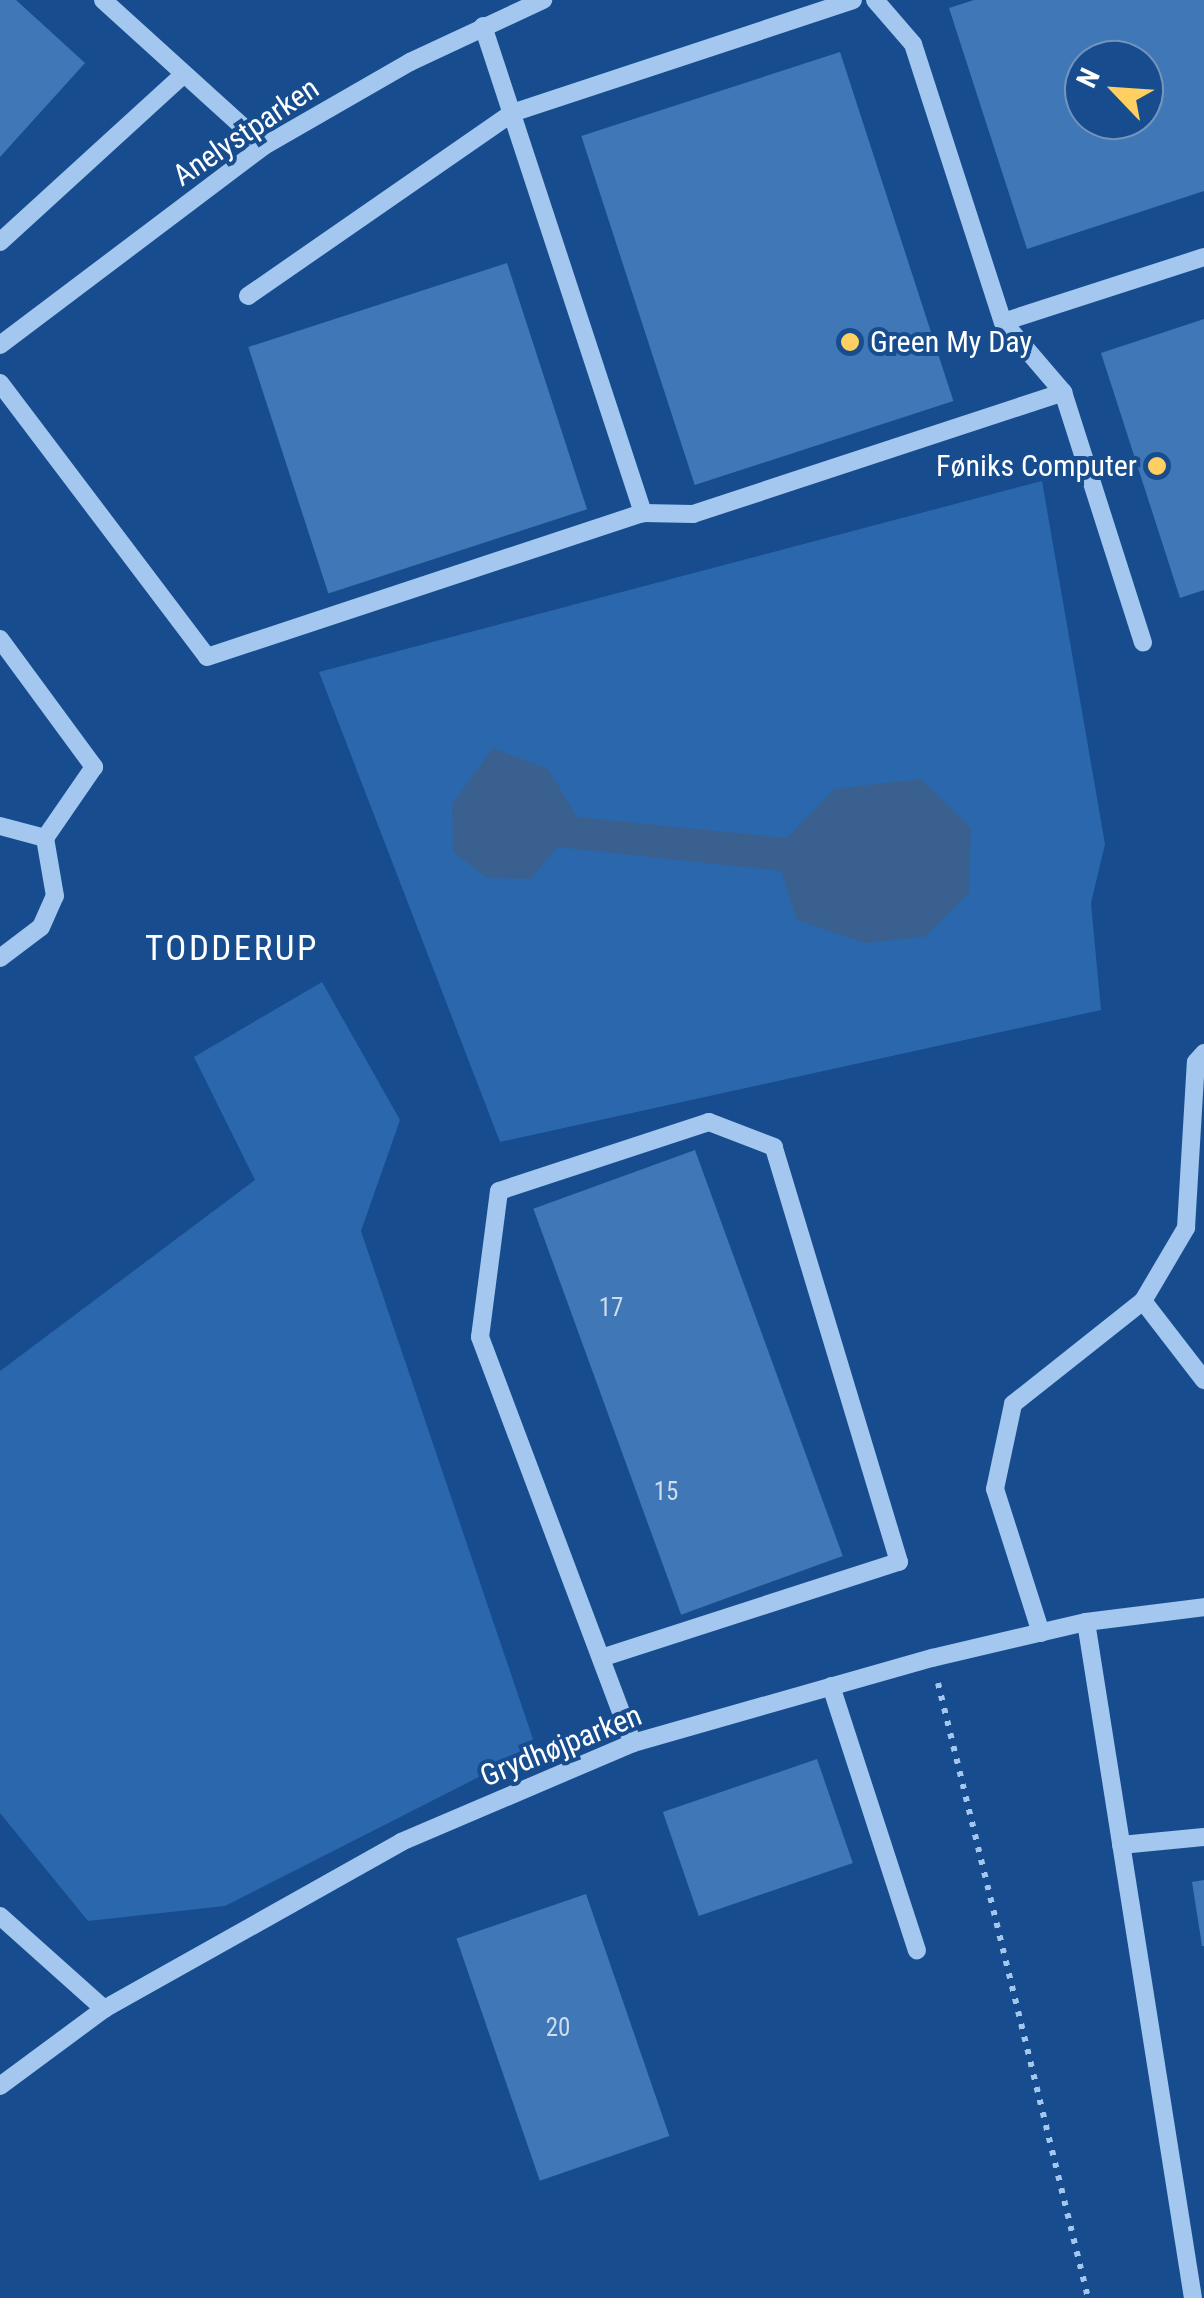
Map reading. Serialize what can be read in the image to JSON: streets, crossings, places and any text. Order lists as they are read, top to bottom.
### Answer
{
  "streets": {
    "street": ["Anelystparken", "Grydhøjparken"]
  },
  "districts": ["TODDERUP"],
  "places": ["Green My Day", "Føniks Computer"],
  "house_numbers": ["17", "15", "20"],
  "north": "top left"
}
